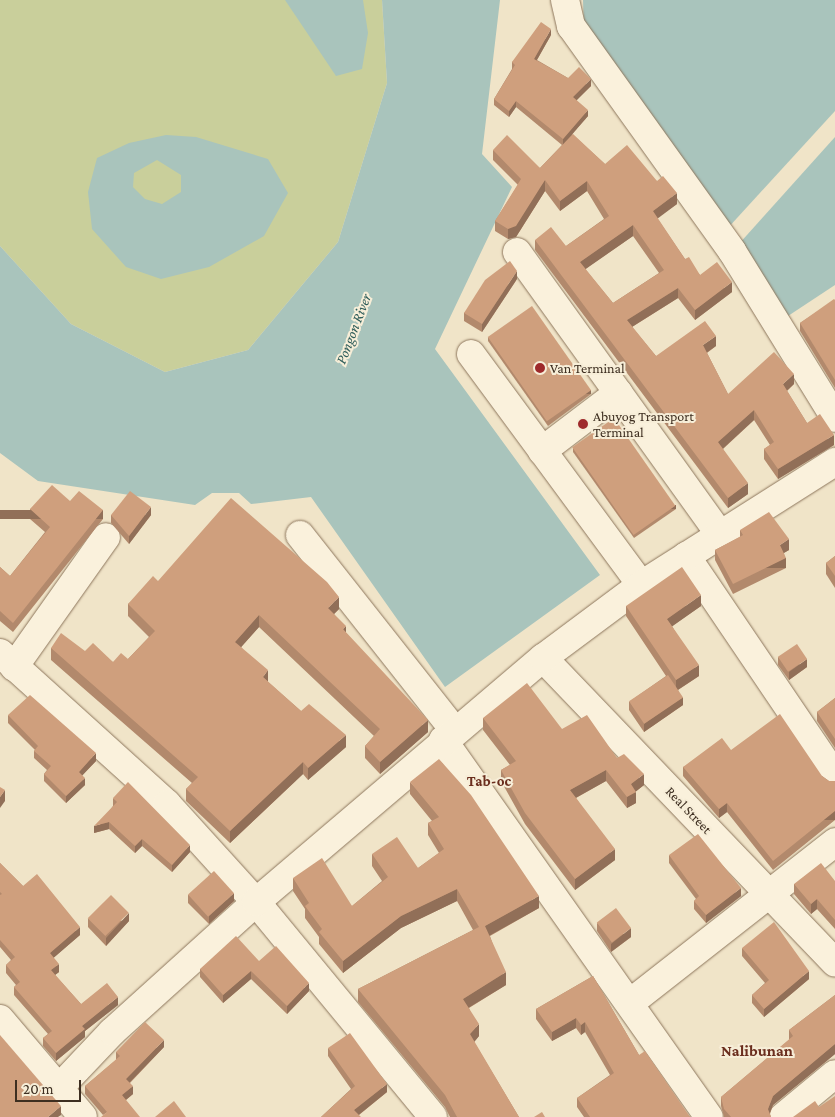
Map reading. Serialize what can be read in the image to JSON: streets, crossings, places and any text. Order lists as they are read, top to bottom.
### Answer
{
  "streets": {
    "street": ["Real Street"]
  },
  "districts": ["Tab-oc", "Nalibunan"],
  "water": ["Pongon River"],
  "places": ["Van Terminal", "Abuyog Transport Terminal"],
  "scale_bar": "20 m"
}
